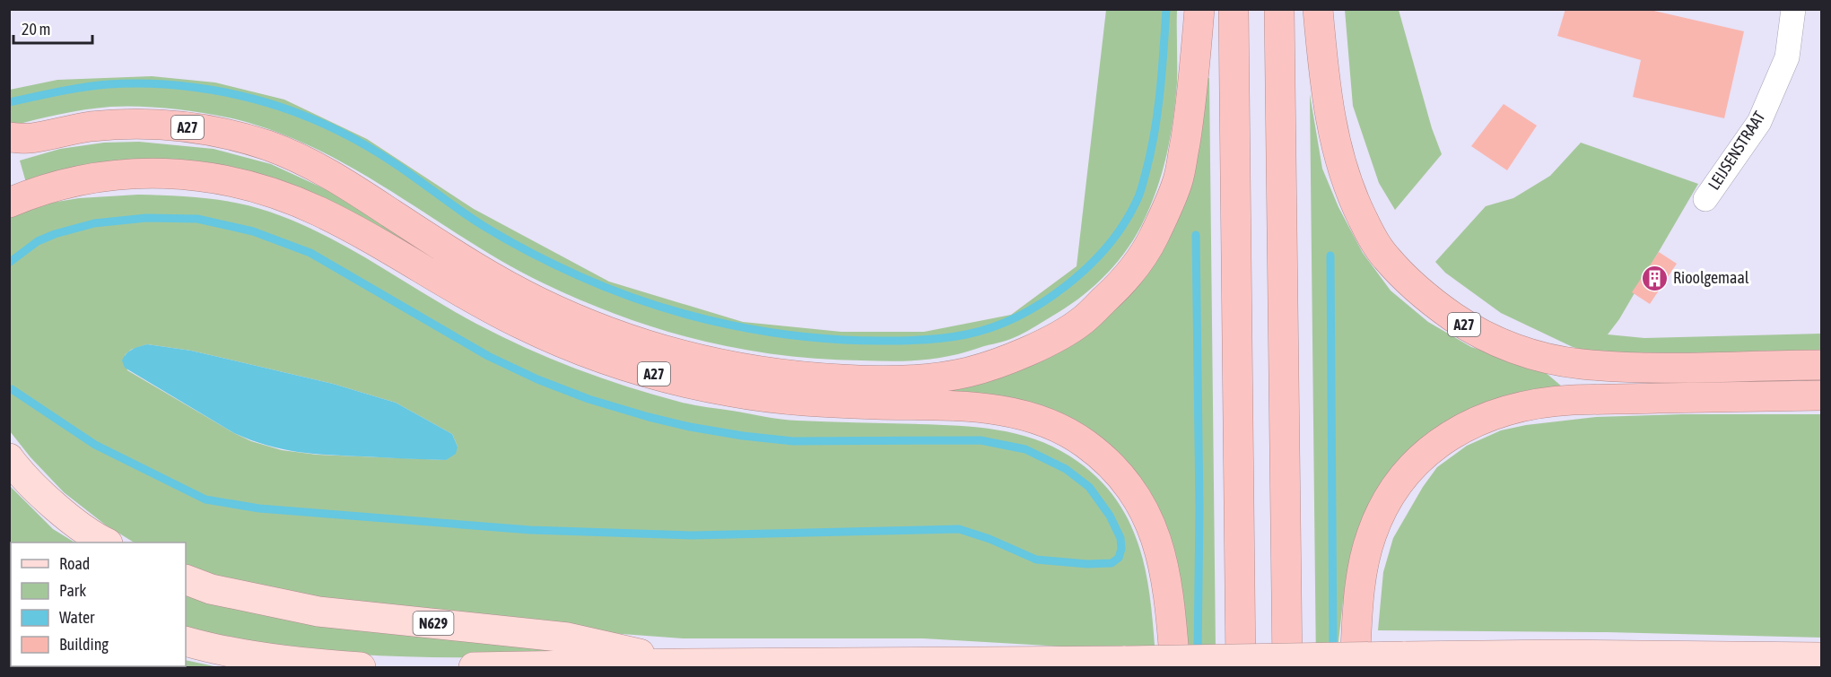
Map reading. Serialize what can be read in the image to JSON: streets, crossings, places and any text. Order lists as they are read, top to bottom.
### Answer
{
  "streets": {
    "highway": ["A27"],
    "main road": ["N629"],
    "street": ["LEIJSENSTRAAT"]
  },
  "places": {
    "building": ["Rioolgemaal"]
  },
  "legend": [
    "Road",
    "Park",
    "Water",
    "Building"
  ],
  "scale_bar": "20 m"
}
